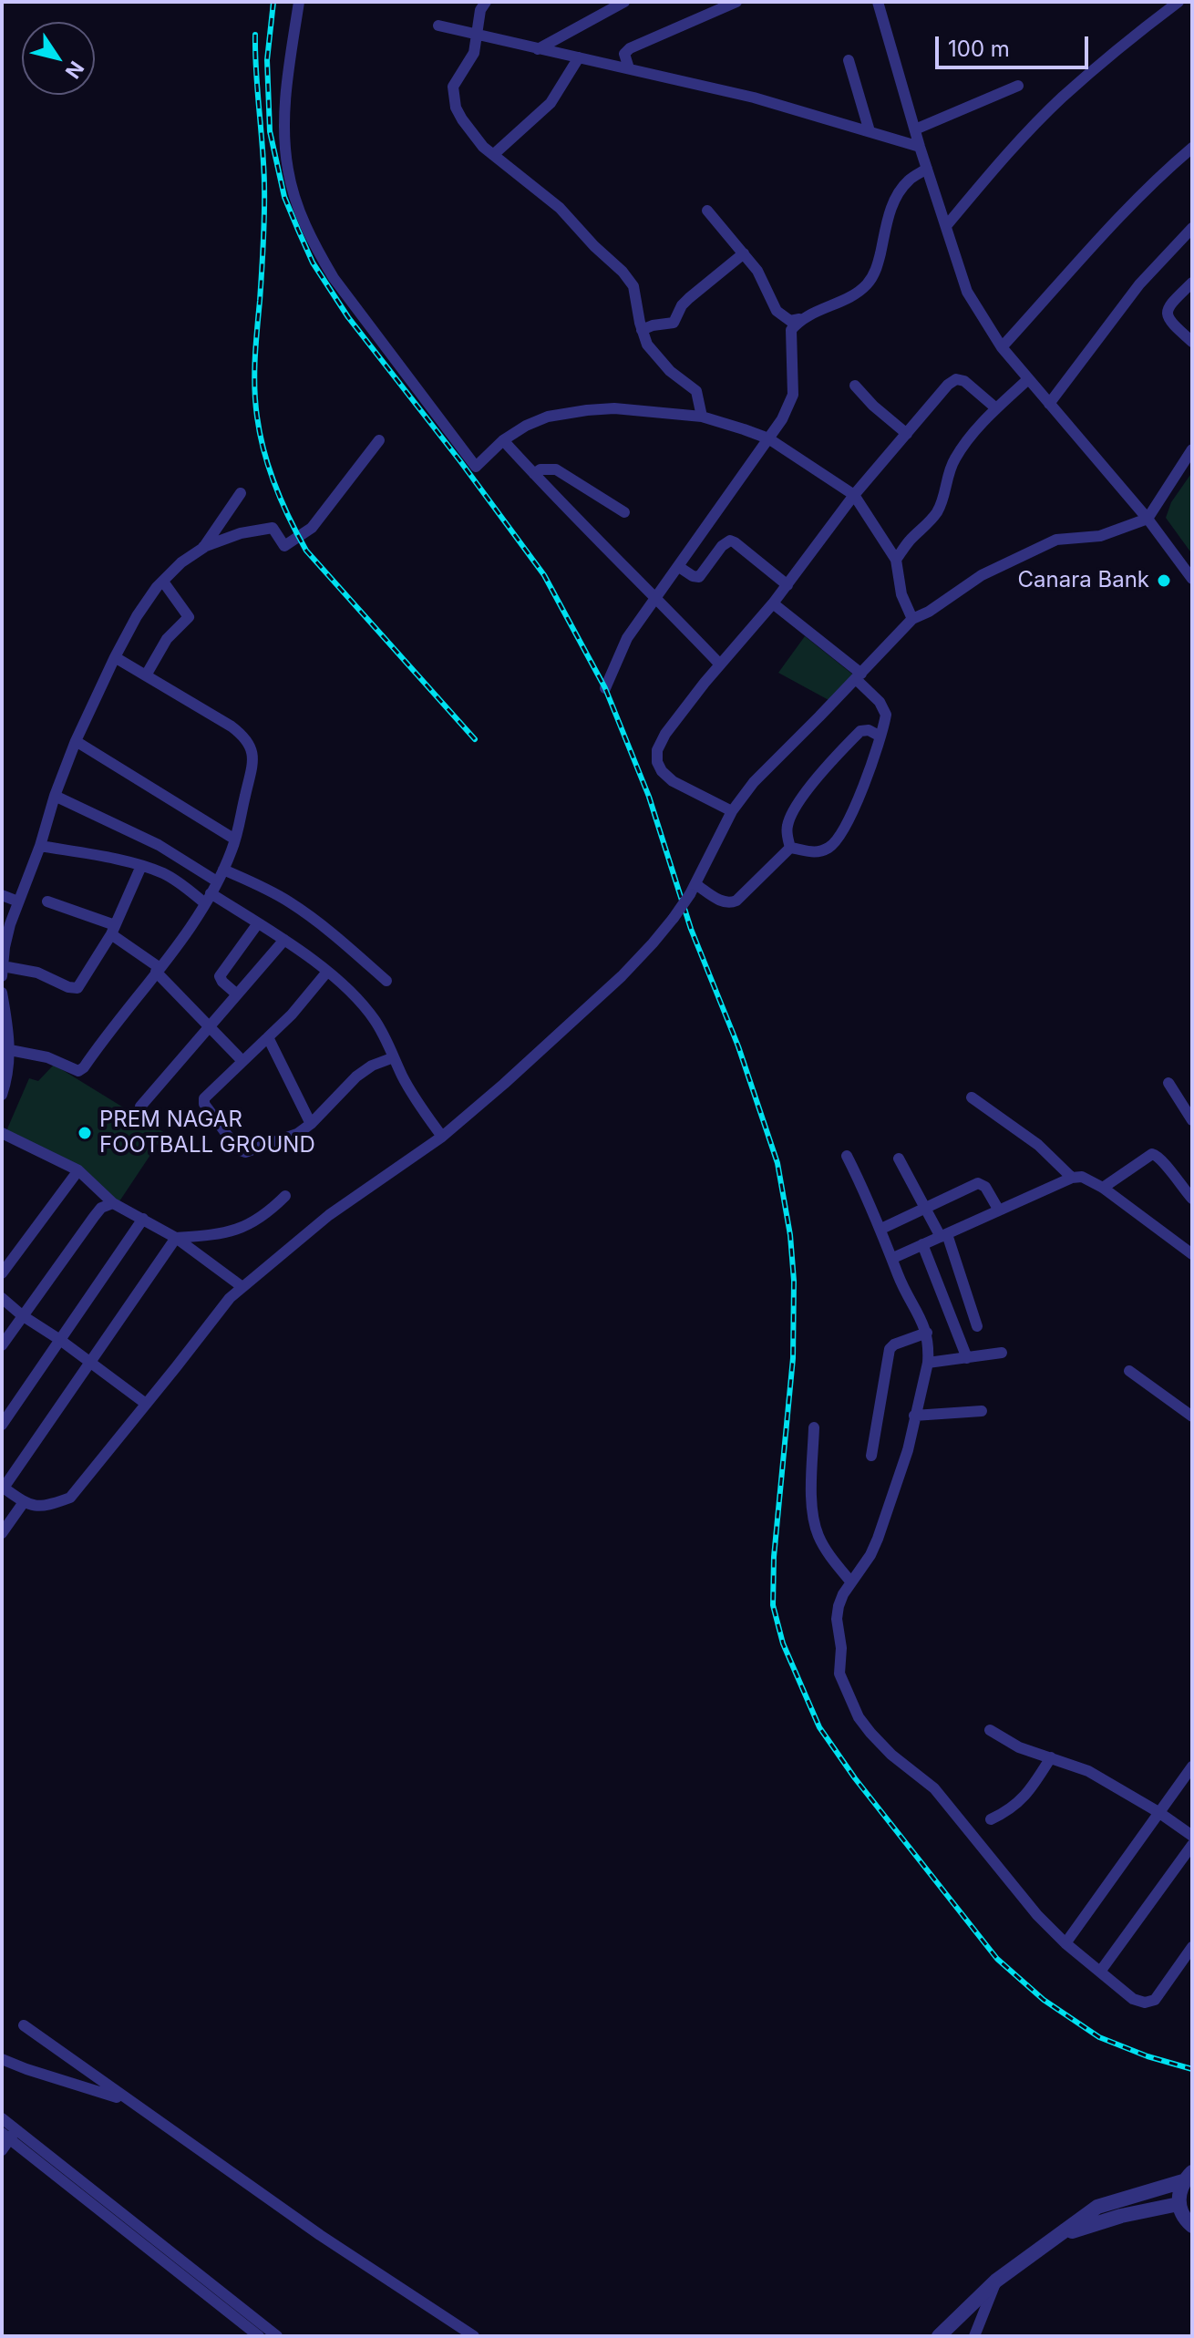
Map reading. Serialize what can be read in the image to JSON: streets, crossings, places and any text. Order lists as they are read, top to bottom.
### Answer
{
  "places": ["Canara Bank", "PREM NAGAR FOOTBALL GROUND"],
  "scale_bar": "100 m",
  "north": "bottom right"
}
